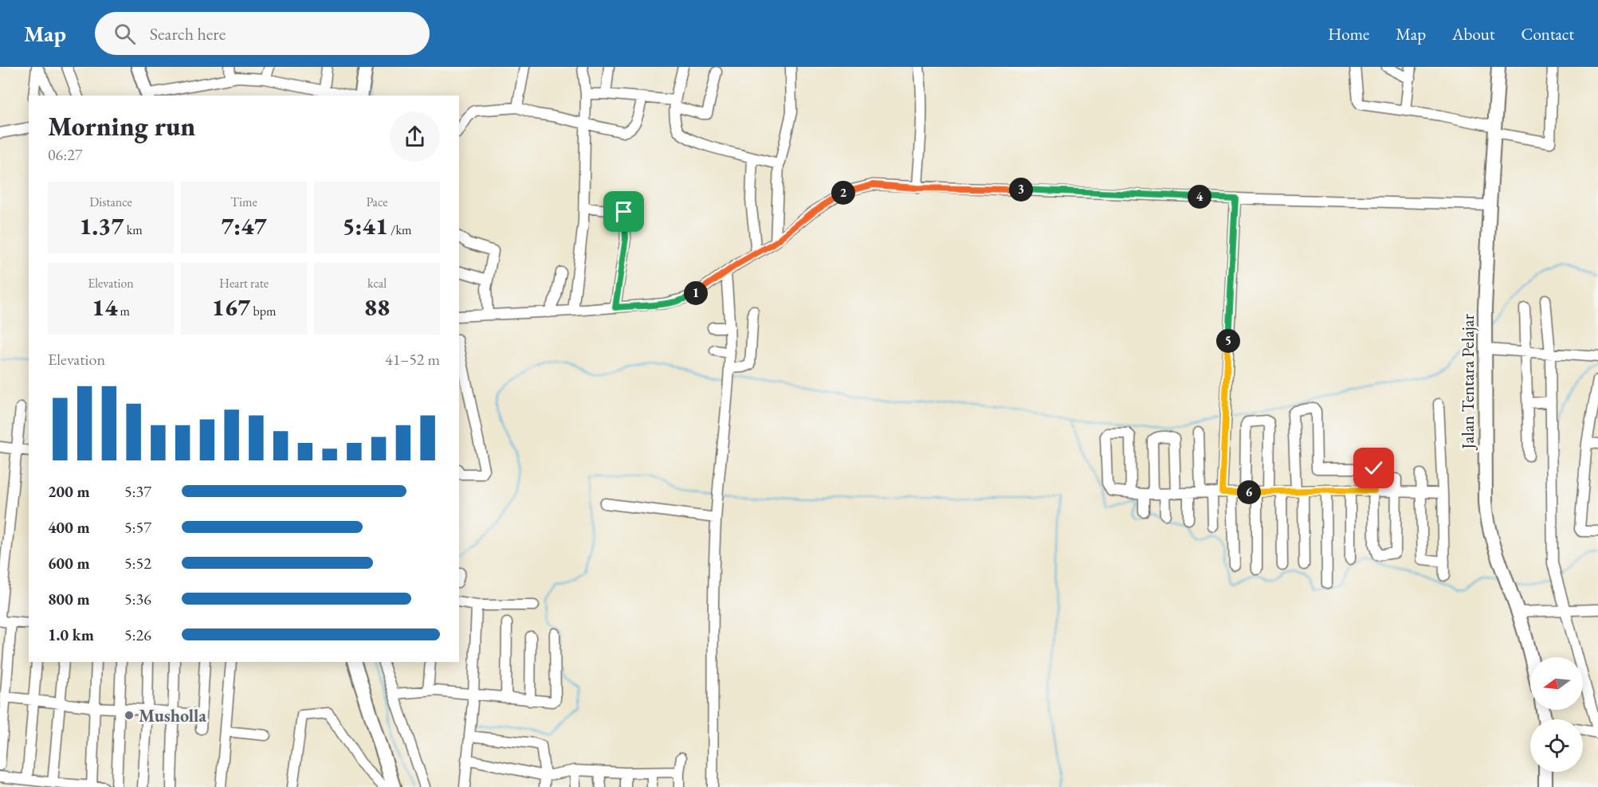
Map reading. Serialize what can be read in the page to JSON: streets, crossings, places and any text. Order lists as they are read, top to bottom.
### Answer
{
  "streets": {
    "highway": ["Jalan Tentara Pelajar"]
  },
  "places": ["Musholla"],
  "north": "left",
  "page": {
    "header": "Map",
    "search": "Search here",
    "nav": [
      "Home",
      "Map",
      "About",
      "Contact"
    ],
    "heading": ["Morning run", "06:27"],
    "stats": [
      ["Distance", "1.37 km"],
      ["Time", "7:47"],
      ["Pace", "5:41 /km"],
      ["Elevation", "14 m"],
      ["Heart rate", "167 bpm"],
      ["kcal", "88"]
    ],
    "pins": [
      "3",
      "2",
      "4",
      "1",
      "5",
      "6"
    ],
    "chart": ["Elevation", "41–52 m"],
    "list": [
      {
        "name": "200 m",
        "note": "5:37"
      },
      {
        "name": "400 m",
        "note": "5:57"
      },
      {
        "name": "600 m",
        "note": "5:52"
      },
      {
        "name": "800 m",
        "note": "5:36"
      },
      {
        "name": "1.0 km",
        "note": "5:26"
      }
    ]
  }
}
